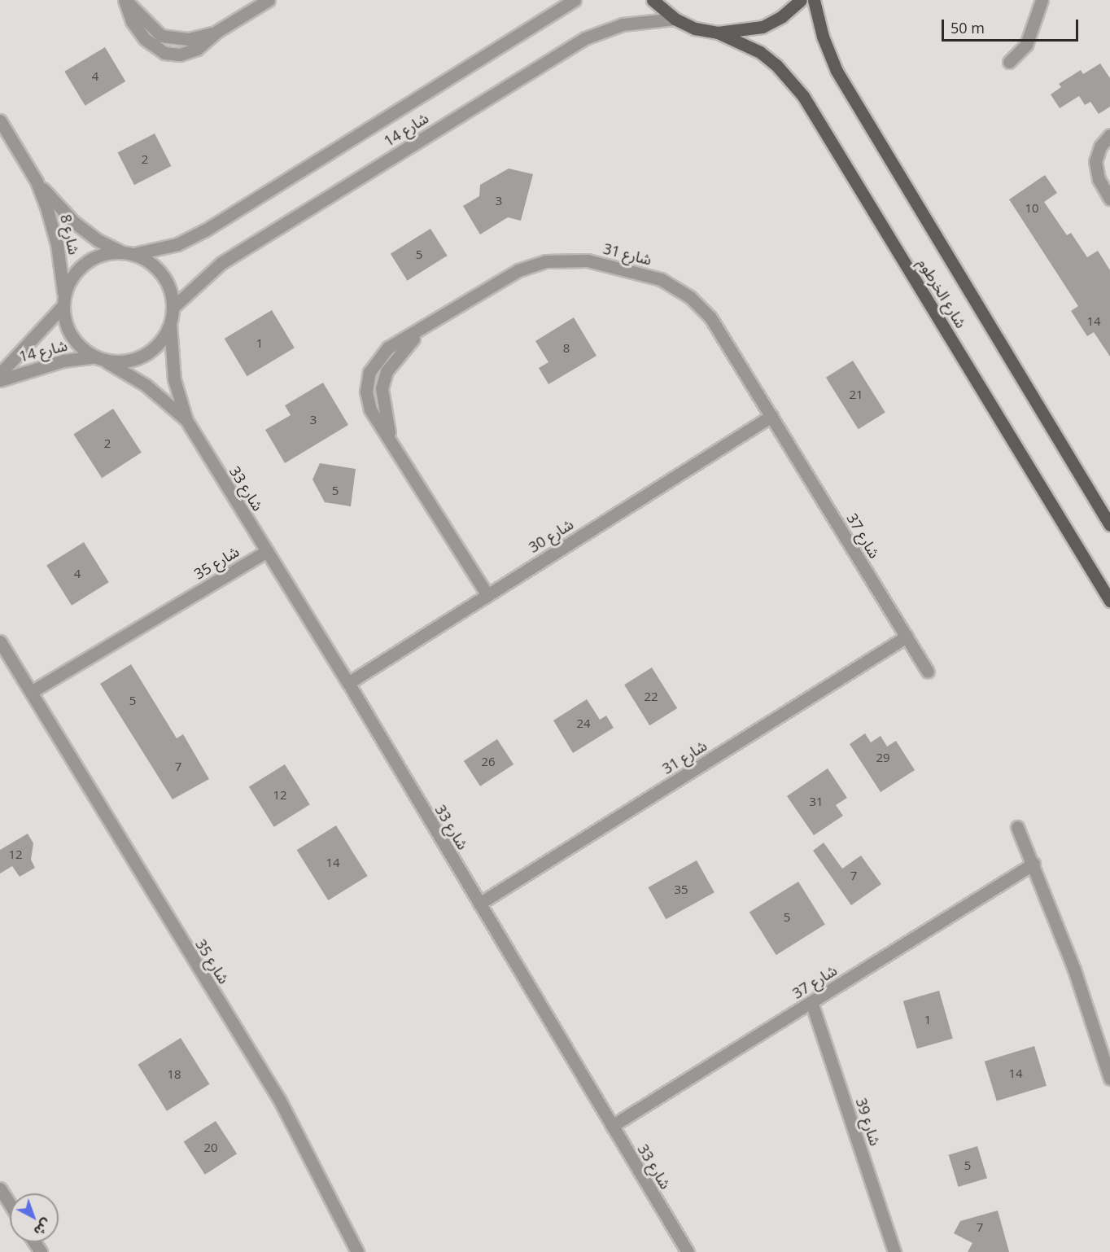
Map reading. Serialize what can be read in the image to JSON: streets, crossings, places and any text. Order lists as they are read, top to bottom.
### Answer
{
  "streets": {
    "main road": ["شارع الخرطوم"],
    "street": [
      "شارع 14",
      "شارع 8",
      "شارع 31",
      "شارع 33",
      "شارع 30",
      "شارع 37",
      "شارع 35",
      "شارع 39"
    ]
  },
  "crossings": [
    ["شارع 14", "شارع 8"],
    ["شارع 14", "شارع 33"],
    ["شارع 8", "شارع 33"],
    ["شارع 31", "شارع 33"],
    ["شارع 31", "شارع 30"],
    ["شارع 31", "شارع 37"],
    ["شارع 33", "شارع 30"],
    ["شارع 33", "شارع 37"],
    ["شارع 33", "شارع 35"],
    ["شارع 30", "شارع 37"],
    ["شارع 37", "شارع 39"]
  ],
  "house_numbers": [
    "4",
    "2",
    "3",
    "10",
    "5",
    "14",
    "1",
    "8",
    "21",
    "3",
    "2",
    "5",
    "4",
    "22",
    "5",
    "24",
    "29",
    "26",
    "7",
    "12",
    "31",
    "12",
    "14",
    "7",
    "35",
    "5",
    "1",
    "14",
    "18",
    "20",
    "5",
    "7"
  ],
  "scale_bar": "50 m",
  "north": "bottom right"
}
